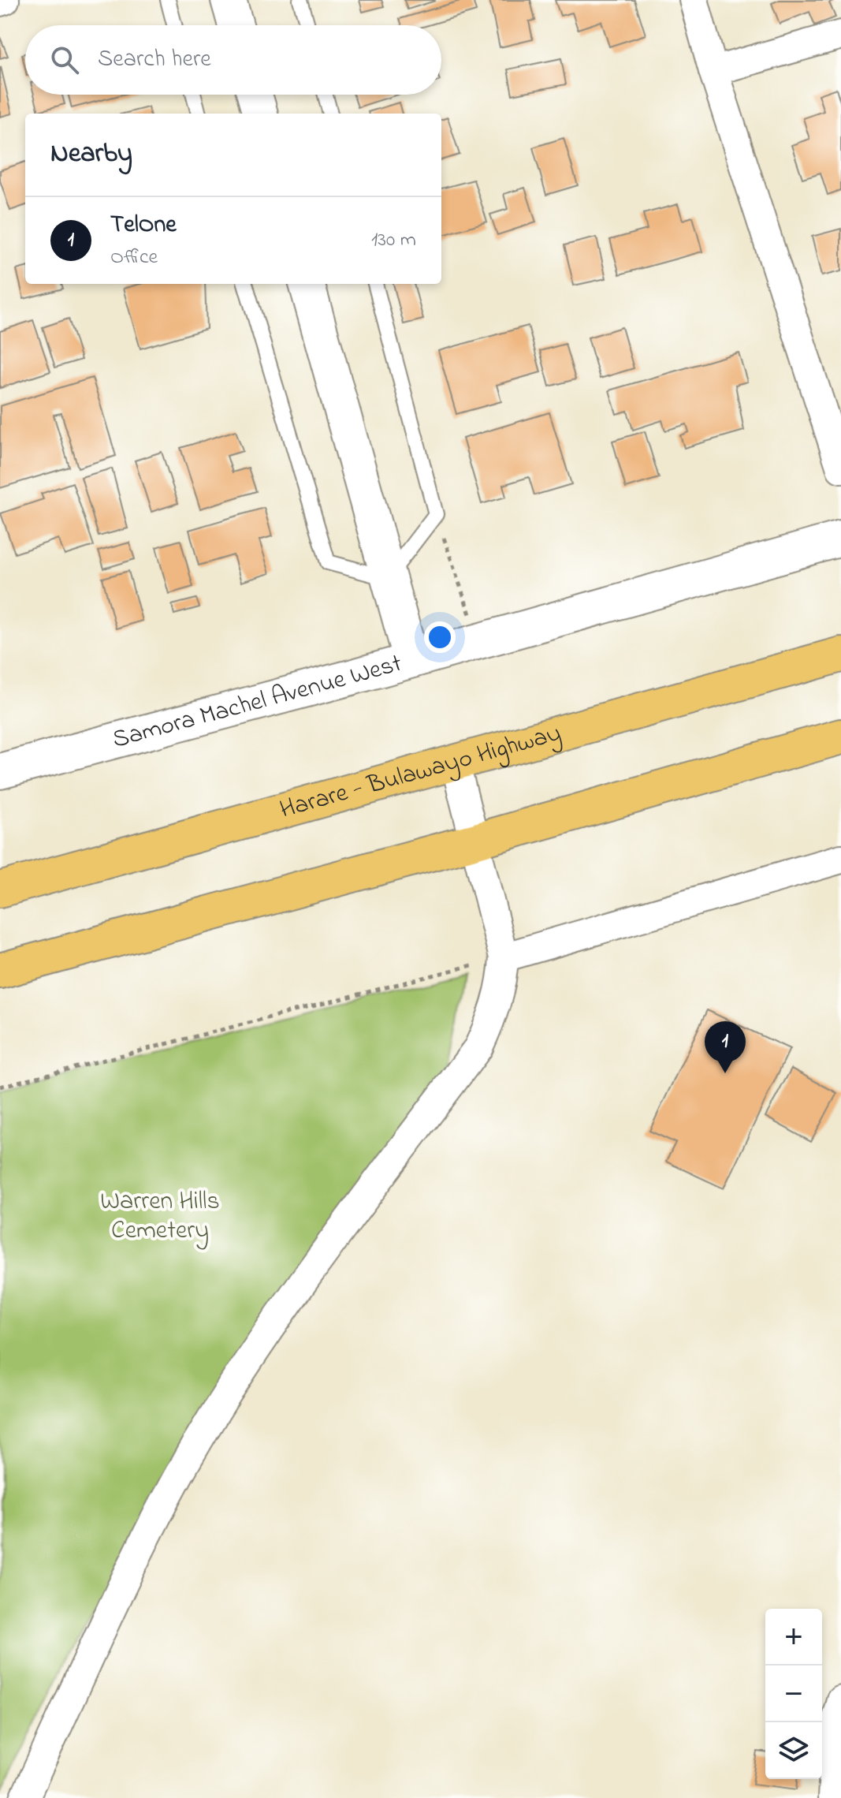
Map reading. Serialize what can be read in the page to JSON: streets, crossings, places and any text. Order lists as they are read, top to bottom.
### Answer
{
  "streets": {
    "highway": ["Harare - Bulawayo Highway"],
    "street": ["Samora Machel Avenue West"]
  },
  "parks": ["Warren Hills Cemetery"],
  "page": {
    "search": "Search here",
    "heading": "Nearby",
    "list": [
      {
        "mark": "1",
        "name": "TelOne",
        "note": "Office",
        "value": "130 m"
      }
    ],
    "pins": "1",
    "map_buttons": ["+", "−"]
  }
}
